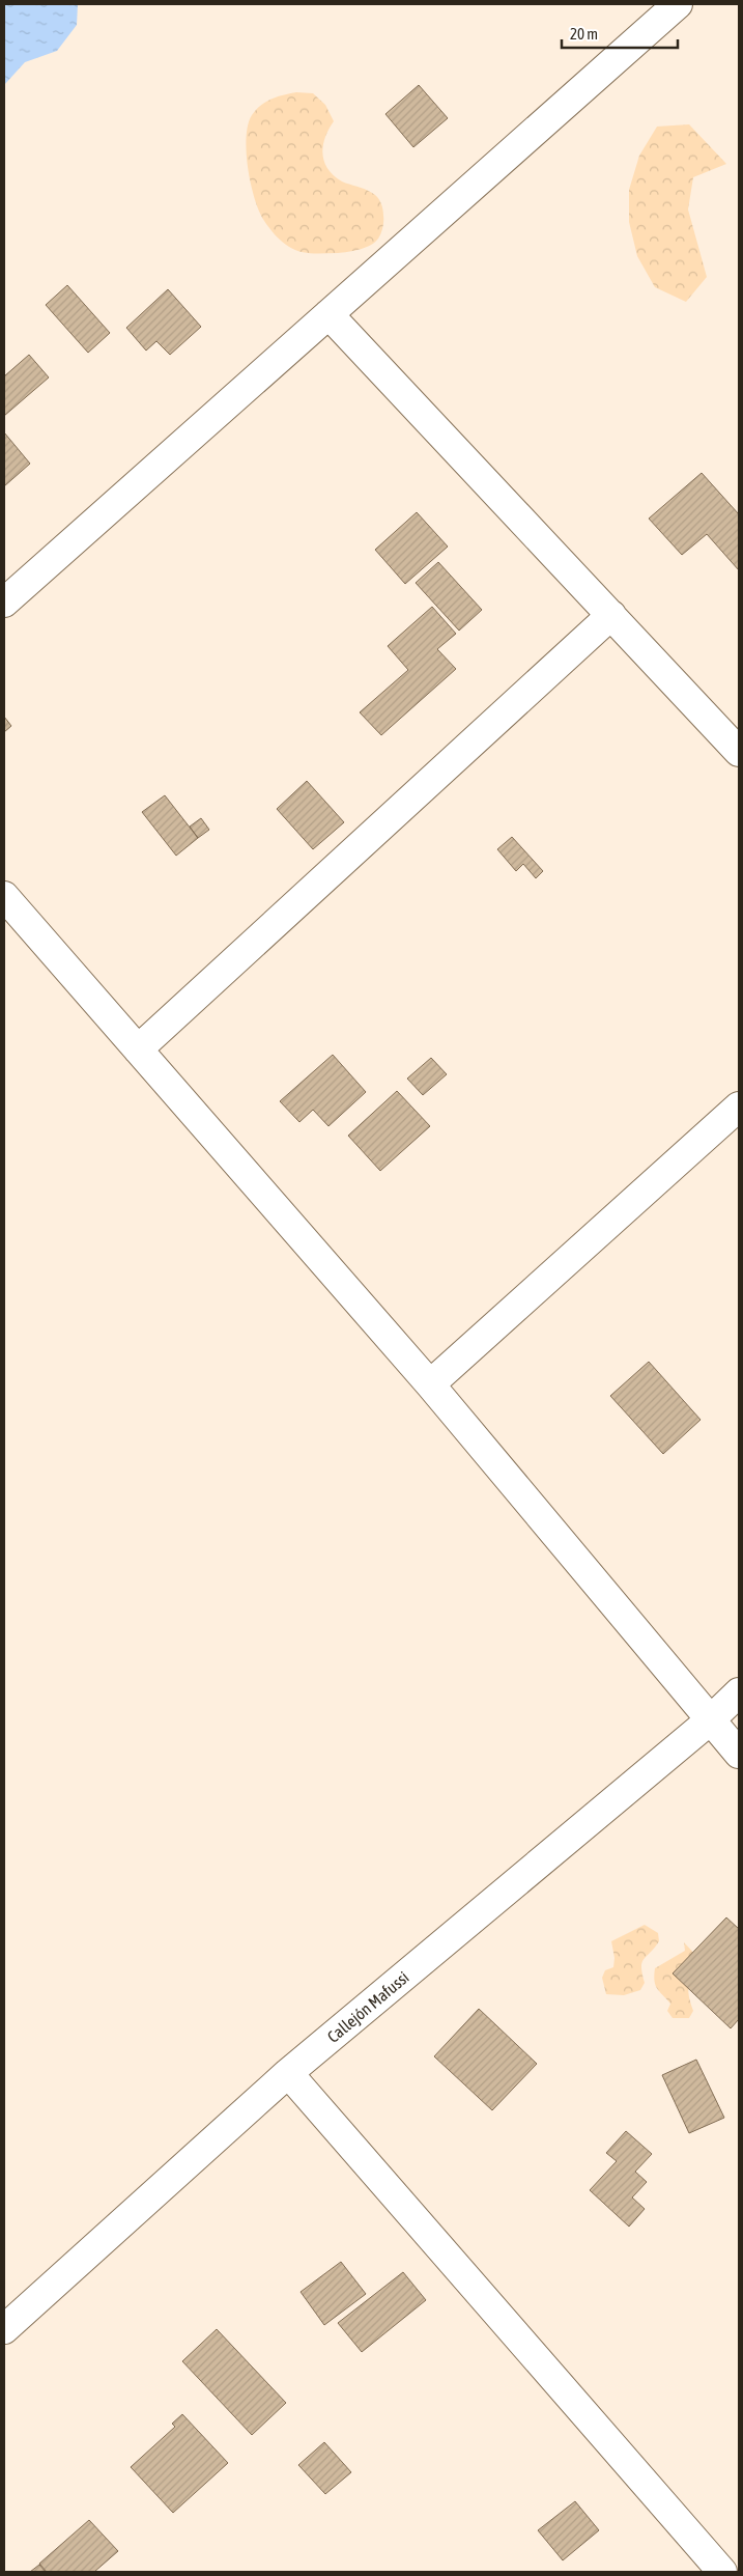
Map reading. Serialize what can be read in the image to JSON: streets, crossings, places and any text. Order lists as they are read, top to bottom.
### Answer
{
  "streets": {
    "street": ["Callejón Mafussi"]
  },
  "scale_bar": "20 m"
}
